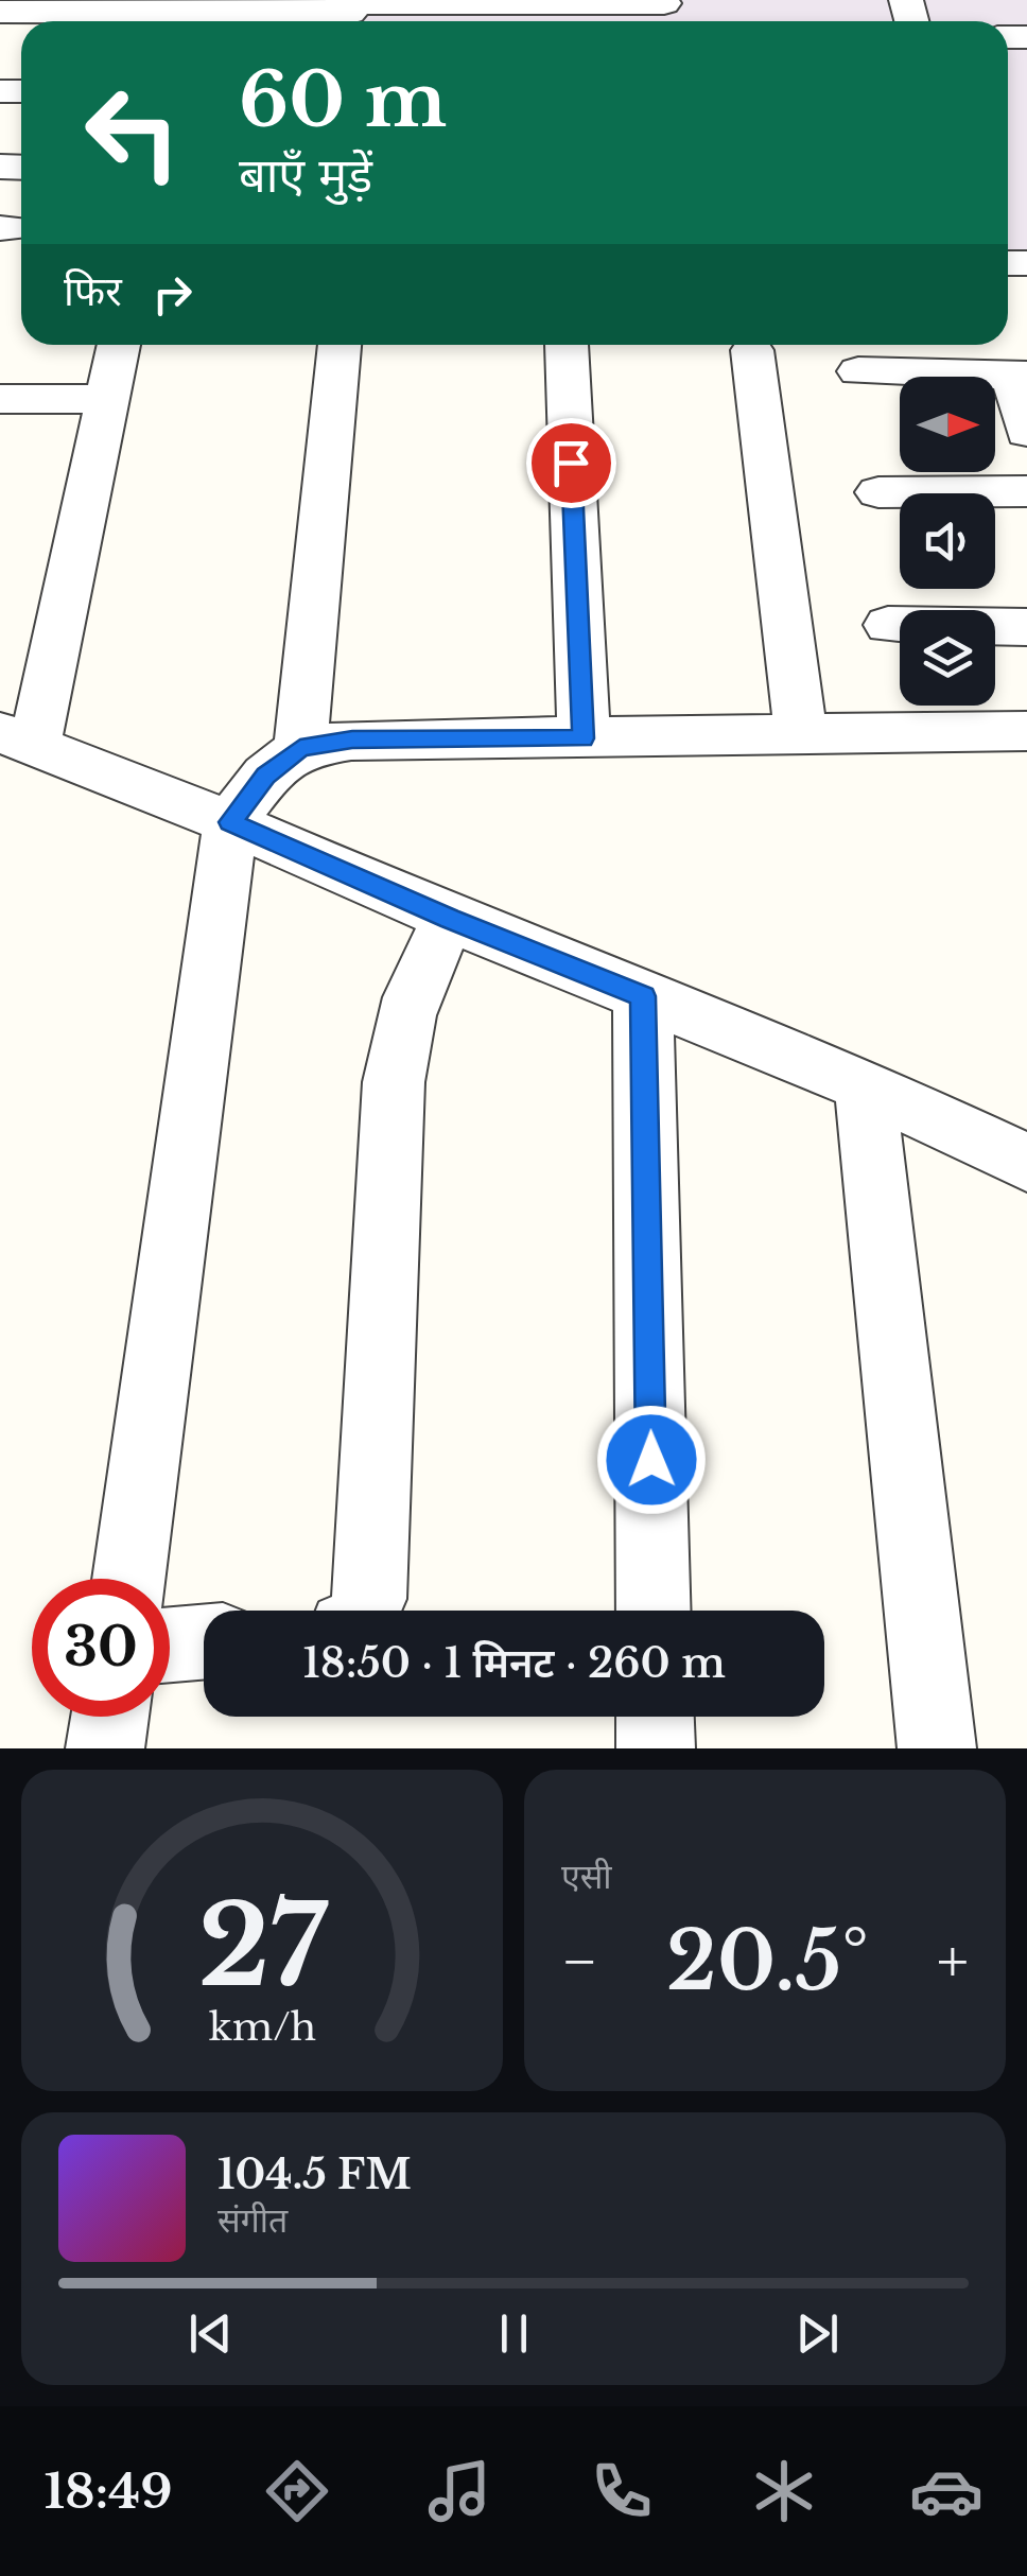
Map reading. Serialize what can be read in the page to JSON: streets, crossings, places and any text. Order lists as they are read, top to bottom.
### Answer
{
  "north": "right",
  "page": {
    "turn": ["60 m", "बाएँ मुड़ें"],
    "then": "फिर",
    "limit": "30",
    "trip": "18:50 · 1 मिनट · 260 m",
    "tile": "एसी",
    "heat": ["−", "20.5°", "+"],
    "song": ["104.5 FM", "संगीत"],
    "tabs": "18:49",
    "gauge": ["27", "km/h"]
  }
}
